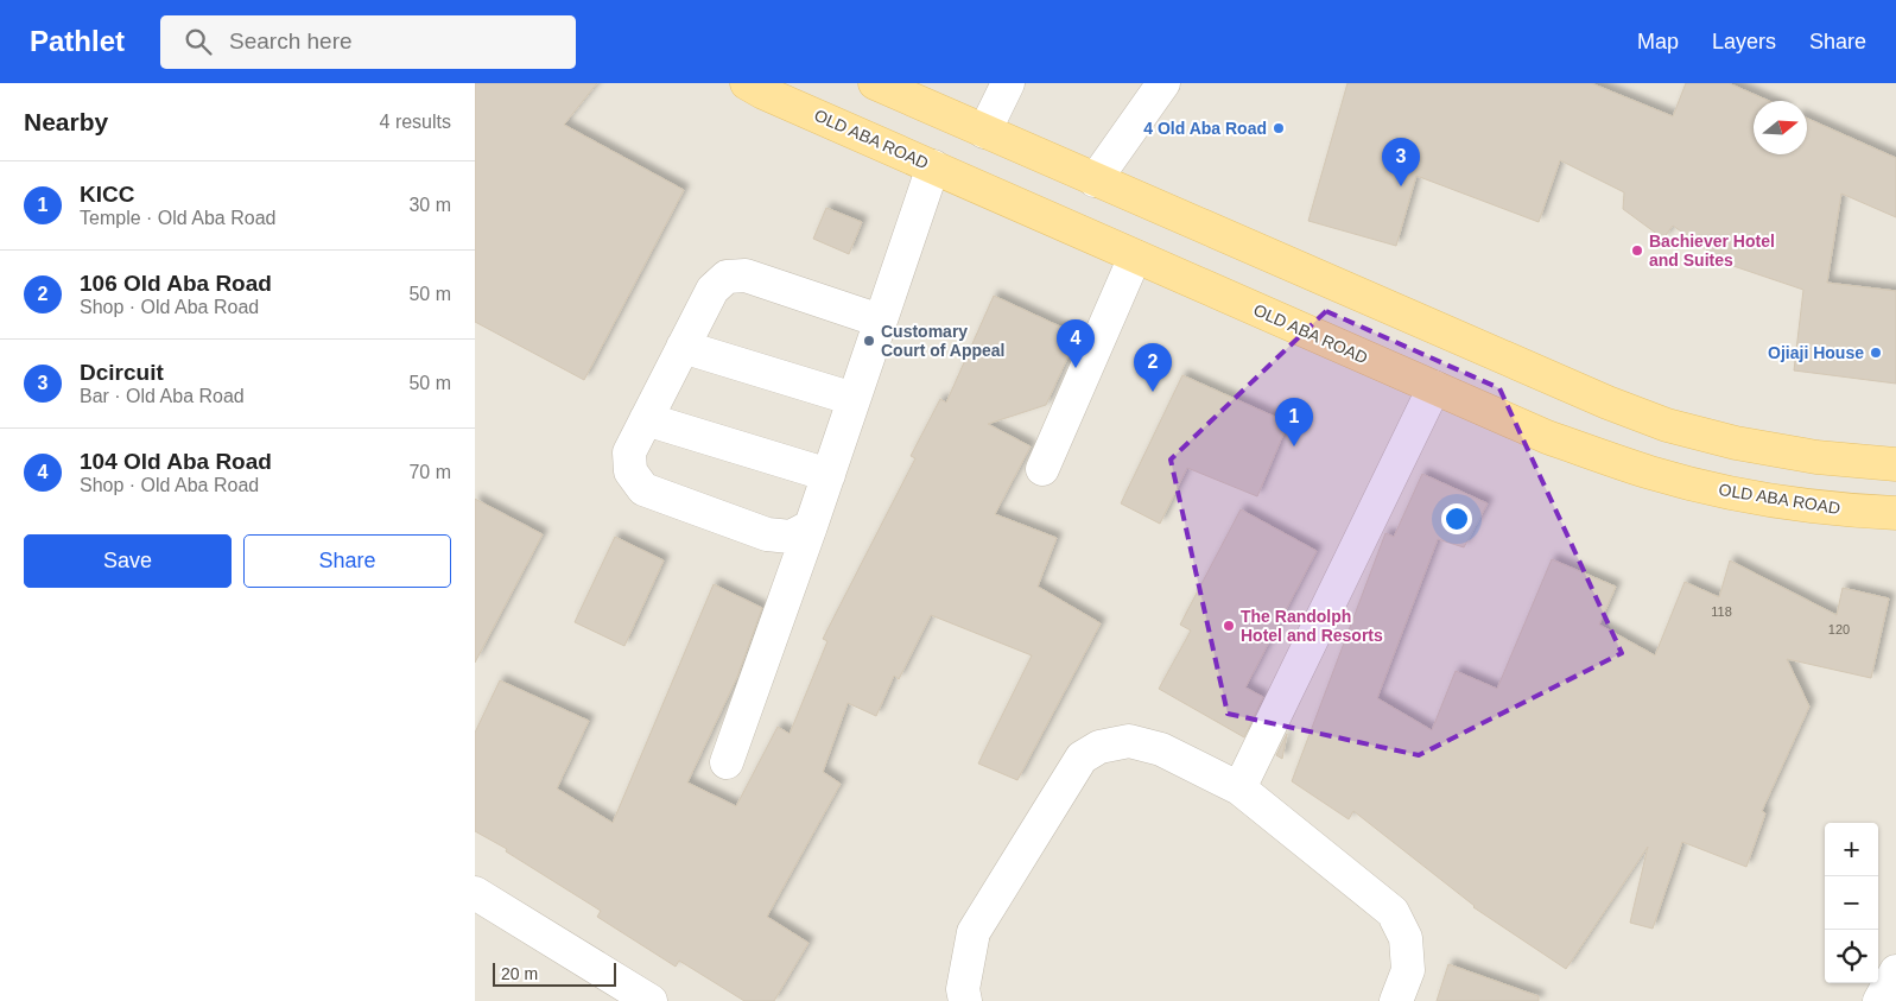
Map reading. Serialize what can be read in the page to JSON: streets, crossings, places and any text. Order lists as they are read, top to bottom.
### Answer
{
  "streets": {
    "main road": ["OLD ABA ROAD"]
  },
  "places": [
    "4 Old Aba Road",
    "Bachiever Hotel and Suites",
    "Customary Court of Appeal",
    "Ojiaji House",
    "The Randolph Hotel and Resorts"
  ],
  "house_numbers": ["118", "120"],
  "scale_bar": "20 m",
  "north": "right",
  "page": {
    "header": "Pathlet",
    "search": "Search here",
    "nav": ["Map", "Layers", "Share"],
    "heading": ["Nearby", "4 results"],
    "pins": [
      "3",
      "4",
      "2",
      "1"
    ],
    "list": [
      {
        "mark": "1",
        "name": "KICC",
        "note": "Temple · Old Aba Road",
        "value": "30 m"
      },
      {
        "mark": "2",
        "name": "106 Old Aba Road",
        "note": "Shop · Old Aba Road",
        "value": "50 m"
      },
      {
        "mark": "3",
        "name": "Dcircuit",
        "note": "Bar · Old Aba Road",
        "value": "50 m"
      },
      {
        "mark": "4",
        "name": "104 Old Aba Road",
        "note": "Shop · Old Aba Road",
        "value": "70 m"
      }
    ],
    "buttons": ["Save", "Share"],
    "map_buttons": ["+", "−"],
    "scale": "20 m"
  }
}
